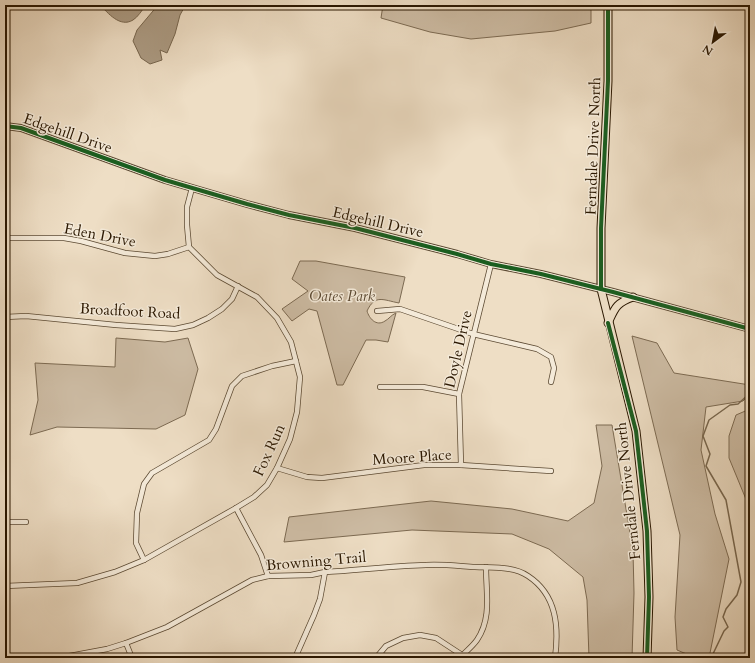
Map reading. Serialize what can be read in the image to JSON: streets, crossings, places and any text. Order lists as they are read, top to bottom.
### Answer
{
  "streets": {
    "main road": ["Ferndale Drive North"],
    "street": [
      "Edgehill Drive",
      "Eden Drive",
      "Broadfoot Road",
      "Doyle Drive",
      "Fox Run",
      "Moore Place",
      "Browning Trail"
    ]
  },
  "crossings": [
    ["Edgehill Drive", "Ferndale Drive North"],
    ["Edgehill Drive", "Doyle Drive"],
    ["Eden Drive", "Fox Run"],
    ["Broadfoot Road", "Fox Run"],
    ["Doyle Drive", "Moore Place"],
    ["Fox Run", "Moore Place"]
  ],
  "parks": ["Oates Park"],
  "north": "bottom left"
}
